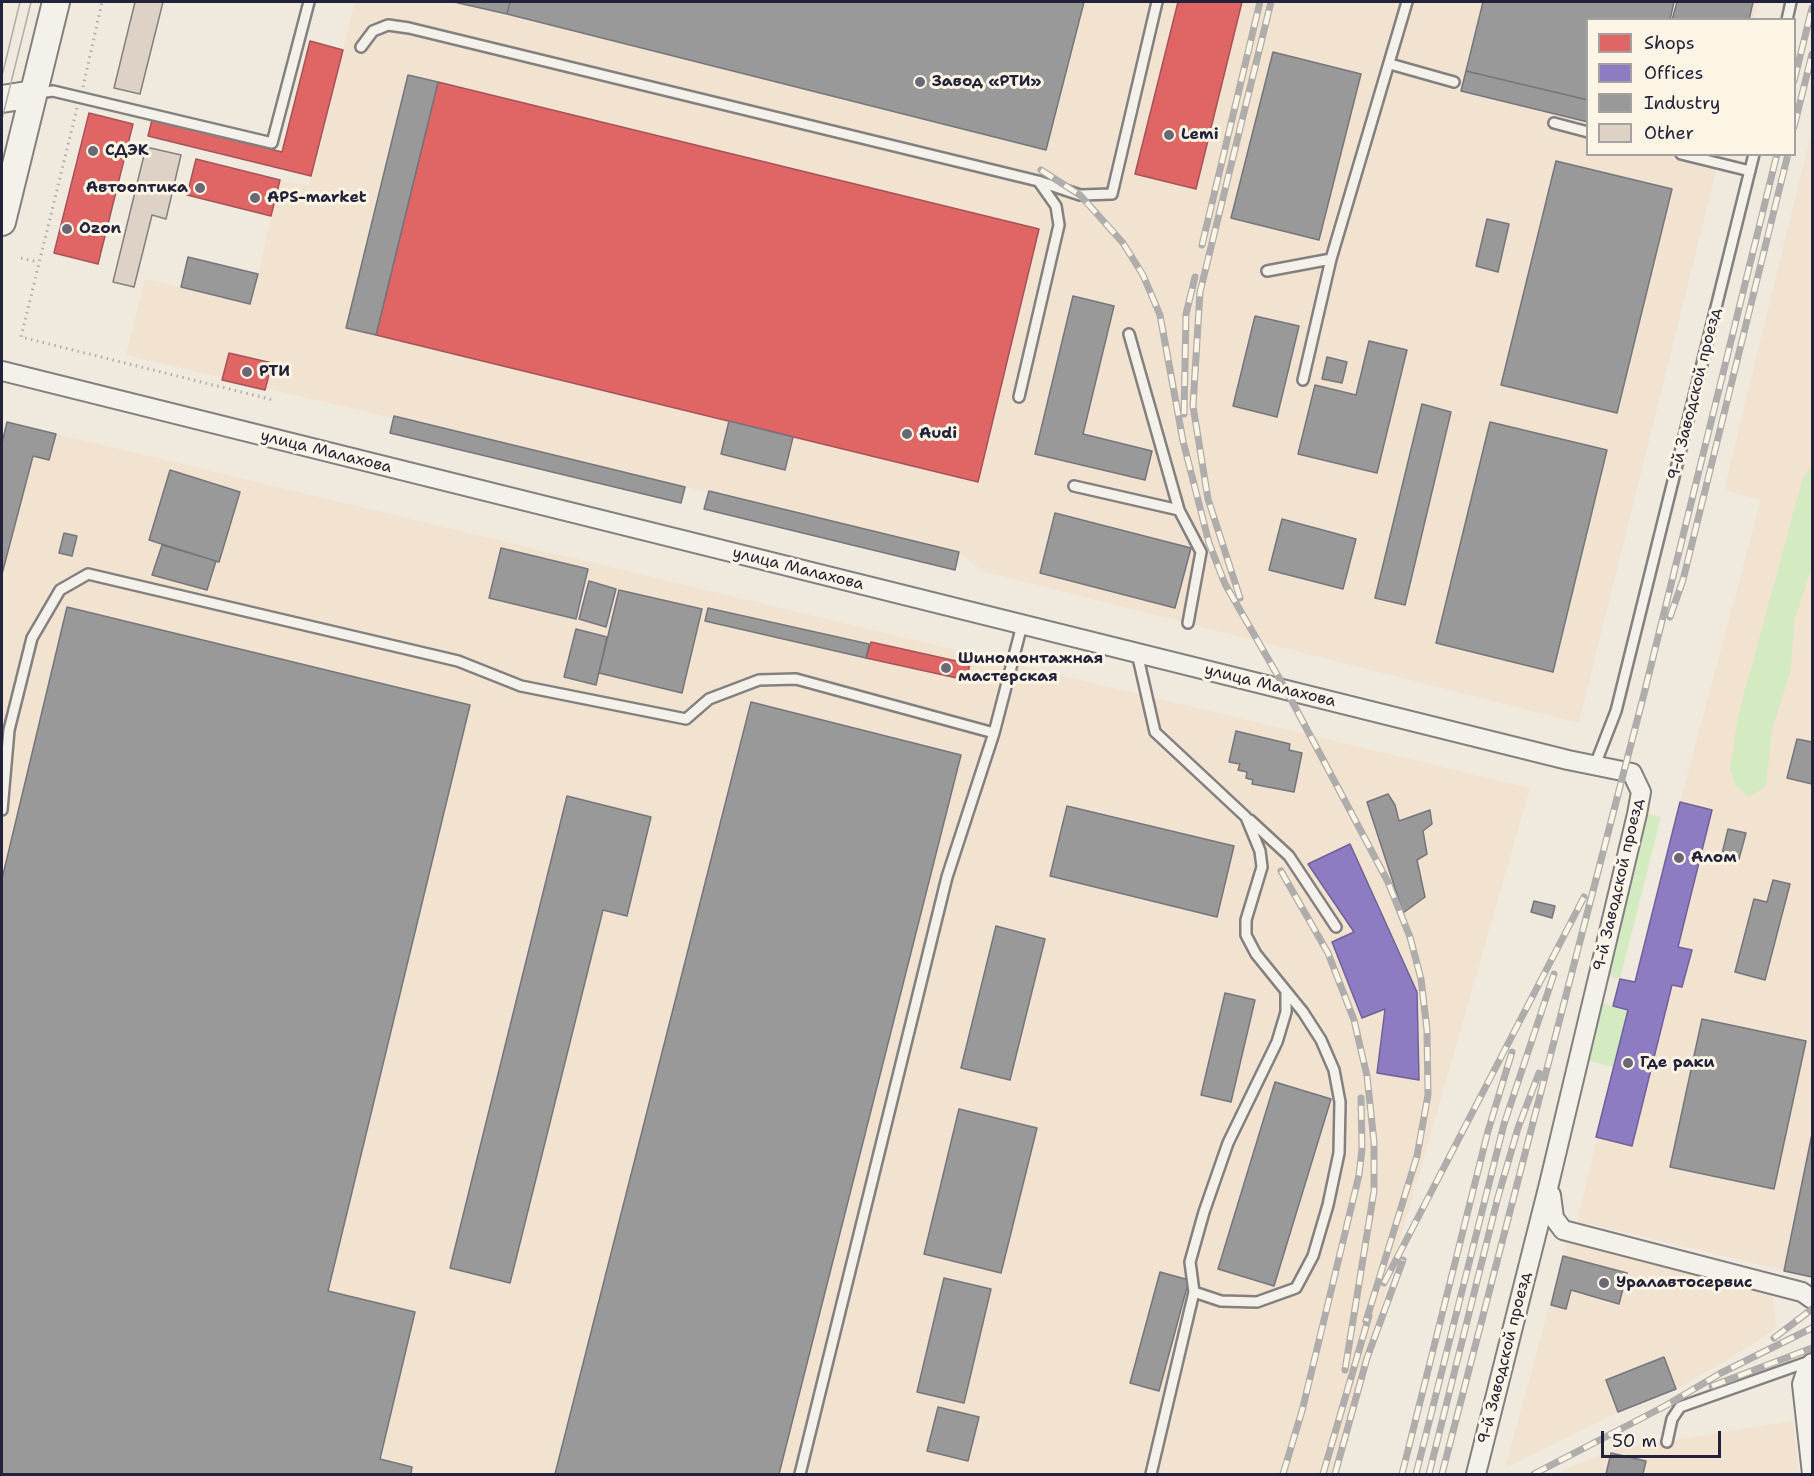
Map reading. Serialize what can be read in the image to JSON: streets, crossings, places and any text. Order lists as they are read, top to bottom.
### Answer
{
  "streets": {
    "street": ["9-й Заводской проезд", "улица Малахова"]
  },
  "crossings": [
    ["9-й Заводской проезд", "улица Малахова"]
  ],
  "places": [
    "Завод «РТИ»",
    "Lemi",
    "СДЭК",
    "Автооптика",
    "АPS-market",
    "Ozon",
    "РТИ",
    "Audi",
    "Шиномонтажная мастерская",
    "Алом",
    "Где раки",
    "Уралавтосервис"
  ],
  "legend": [
    "Shops",
    "Offices",
    "Industry",
    "Other"
  ],
  "scale_bar": "50 m"
}
